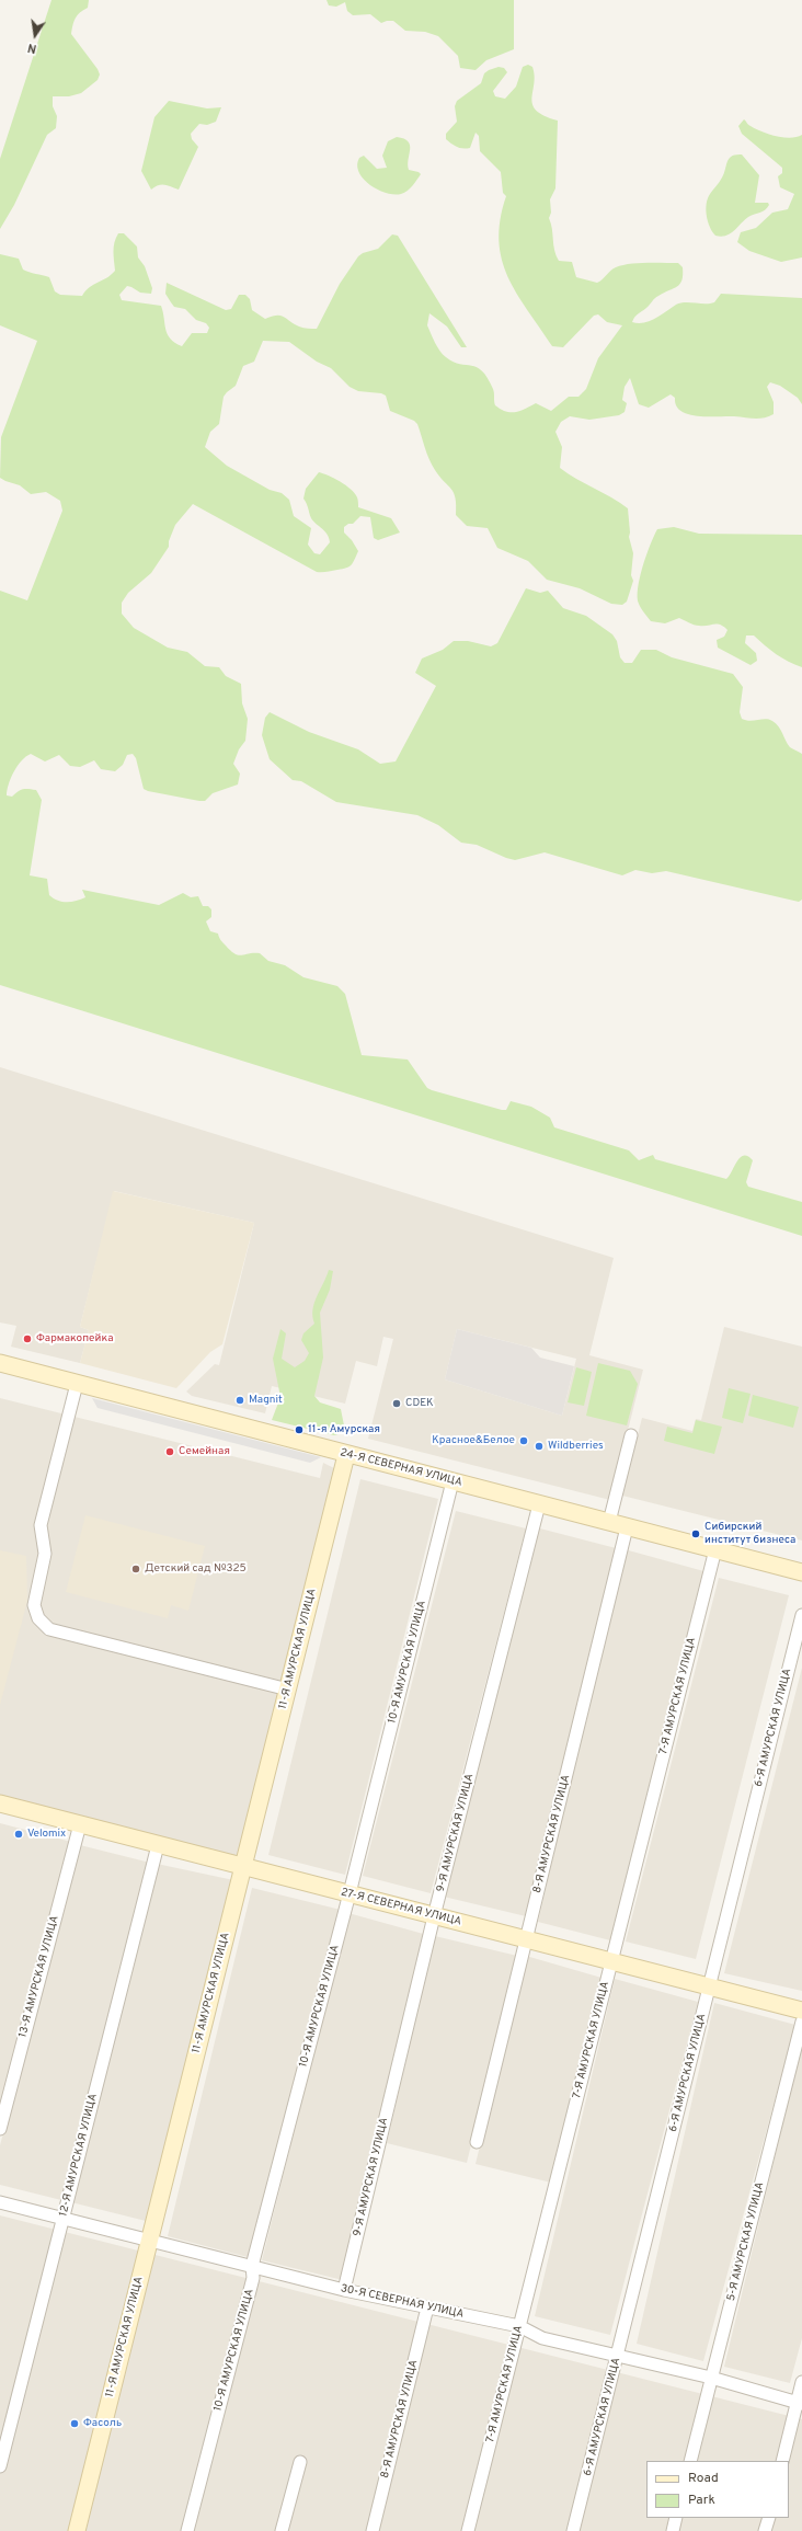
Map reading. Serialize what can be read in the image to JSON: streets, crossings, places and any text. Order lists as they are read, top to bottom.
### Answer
{
  "streets": {
    "street": [
      "24-Я СЕВЕРНАЯ УЛИЦА",
      "11-Я АМУРСКАЯ УЛИЦА",
      "10-Я АМУРСКАЯ УЛИЦА",
      "7-Я АМУРСКАЯ УЛИЦА",
      "6-Я АМУРСКАЯ УЛИЦА",
      "9-Я АМУРСКАЯ УЛИЦА",
      "8-Я АМУРСКАЯ УЛИЦА",
      "27-Я СЕВЕРНАЯ УЛИЦА",
      "13-Я АМУРСКАЯ УЛИЦА",
      "12-Я АМУРСКАЯ УЛИЦА",
      "5-Я АМУРСКАЯ УЛИЦА",
      "30-Я СЕВЕРНАЯ УЛИЦА"
    ]
  },
  "crossings": [
    ["24-Я СЕВЕРНАЯ УЛИЦА", "11-Я АМУРСКАЯ УЛИЦА"],
    ["24-Я СЕВЕРНАЯ УЛИЦА", "10-Я АМУРСКАЯ УЛИЦА"],
    ["24-Я СЕВЕРНАЯ УЛИЦА", "7-Я АМУРСКАЯ УЛИЦА"],
    ["24-Я СЕВЕРНАЯ УЛИЦА", "9-Я АМУРСКАЯ УЛИЦА"],
    ["24-Я СЕВЕРНАЯ УЛИЦА", "8-Я АМУРСКАЯ УЛИЦА"],
    ["11-Я АМУРСКАЯ УЛИЦА", "27-Я СЕВЕРНАЯ УЛИЦА"],
    ["11-Я АМУРСКАЯ УЛИЦА", "30-Я СЕВЕРНАЯ УЛИЦА"],
    ["10-Я АМУРСКАЯ УЛИЦА", "27-Я СЕВЕРНАЯ УЛИЦА"],
    ["10-Я АМУРСКАЯ УЛИЦА", "30-Я СЕВЕРНАЯ УЛИЦА"],
    ["7-Я АМУРСКАЯ УЛИЦА", "27-Я СЕВЕРНАЯ УЛИЦА"],
    ["7-Я АМУРСКАЯ УЛИЦА", "30-Я СЕВЕРНАЯ УЛИЦА"],
    ["6-Я АМУРСКАЯ УЛИЦА", "27-Я СЕВЕРНАЯ УЛИЦА"],
    ["6-Я АМУРСКАЯ УЛИЦА", "30-Я СЕВЕРНАЯ УЛИЦА"],
    ["9-Я АМУРСКАЯ УЛИЦА", "27-Я СЕВЕРНАЯ УЛИЦА"],
    ["9-Я АМУРСКАЯ УЛИЦА", "30-Я СЕВЕРНАЯ УЛИЦА"],
    ["8-Я АМУРСКАЯ УЛИЦА", "27-Я СЕВЕРНАЯ УЛИЦА"],
    ["8-Я АМУРСКАЯ УЛИЦА", "30-Я СЕВЕРНАЯ УЛИЦА"],
    ["27-Я СЕВЕРНАЯ УЛИЦА", "13-Я АМУРСКАЯ УЛИЦА"],
    ["27-Я СЕВЕРНАЯ УЛИЦА", "12-Я АМУРСКАЯ УЛИЦА"],
    ["12-Я АМУРСКАЯ УЛИЦА", "30-Я СЕВЕРНАЯ УЛИЦА"],
    ["5-Я АМУРСКАЯ УЛИЦА", "30-Я СЕВЕРНАЯ УЛИЦА"]
  ],
  "places": [
    "Фармакопейка",
    "Magnit",
    "CDEK",
    "11-я Амурская",
    "Красное&Белое",
    "Wildberries",
    "Семейная",
    "Сибирский институт бизнеса",
    "Детский сад №325",
    "Velomix",
    "Фасоль"
  ],
  "legend": ["Road", "Park"],
  "north": "bottom"
}
